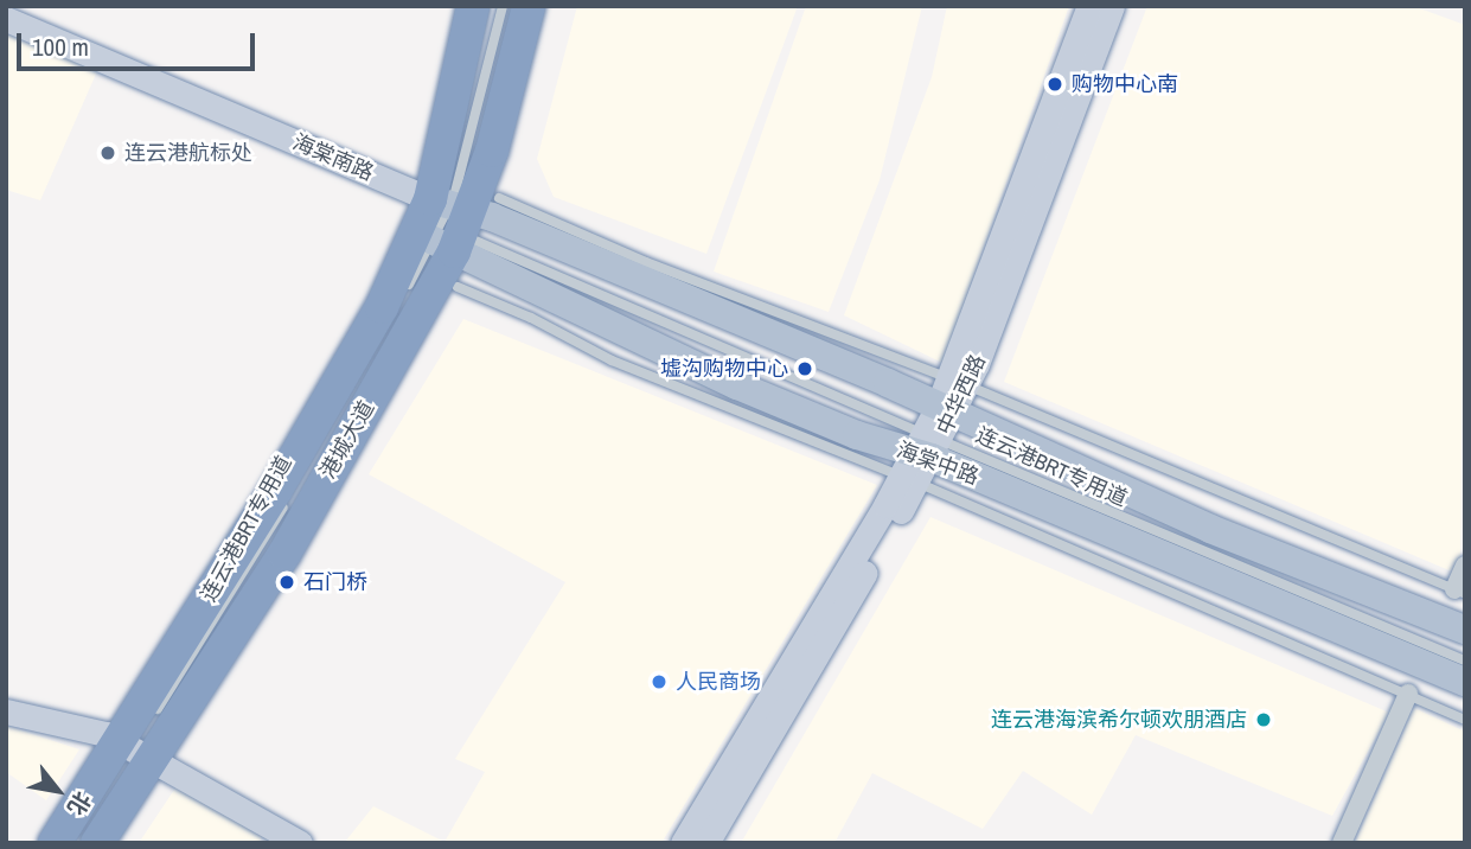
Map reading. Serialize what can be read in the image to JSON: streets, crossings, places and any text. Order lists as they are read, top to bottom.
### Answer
{
  "streets": {
    "highway": ["港城大道"],
    "main road": ["海棠南路", "中华西路", "海棠中路"],
    "lane": ["连云港BRT专用道"]
  },
  "crossings": [
    ["海棠南路", "港城大道"],
    ["海棠南路", "海棠中路"],
    ["中华西路", "海棠中路"],
    ["中华西路", "连云港BRT专用道"],
    ["港城大道", "海棠中路"],
    ["海棠中路", "连云港BRT专用道"]
  ],
  "places": [
    "购物中心南",
    "连云港航标处",
    "墟沟购物中心",
    "石门桥",
    "人民商场",
    "连云港海滨希尔顿欢朋酒店"
  ],
  "scale_bar": "100 m",
  "north": "bottom right"
}
